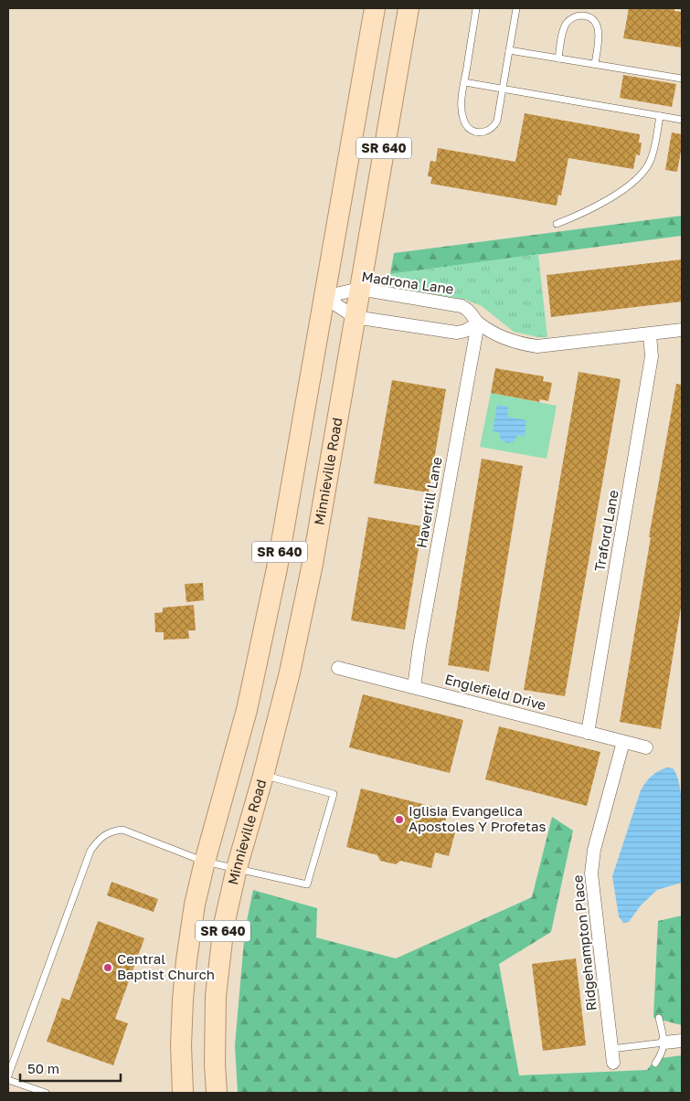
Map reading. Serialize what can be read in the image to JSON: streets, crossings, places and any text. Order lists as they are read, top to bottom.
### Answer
{
  "streets": {
    "main road": ["SR 640", "Minnieville Road"],
    "street": [
      "Madrona Lane",
      "Havertill Lane",
      "Traford Lane",
      "Englefield Drive",
      "Ridgehampton Place"
    ]
  },
  "crossings": [
    ["SR 640", "Madrona Lane"],
    ["Madrona Lane", "Minnieville Road"],
    ["Madrona Lane", "Havertill Lane"],
    ["Madrona Lane", "Traford Lane"],
    ["Havertill Lane", "Englefield Drive"],
    ["Traford Lane", "Englefield Drive"],
    ["Englefield Drive", "Ridgehampton Place"]
  ],
  "places": ["Iglisia Evangelica Apostoles Y Profetas", "Central Baptist Church"],
  "scale_bar": "50 m"
}
